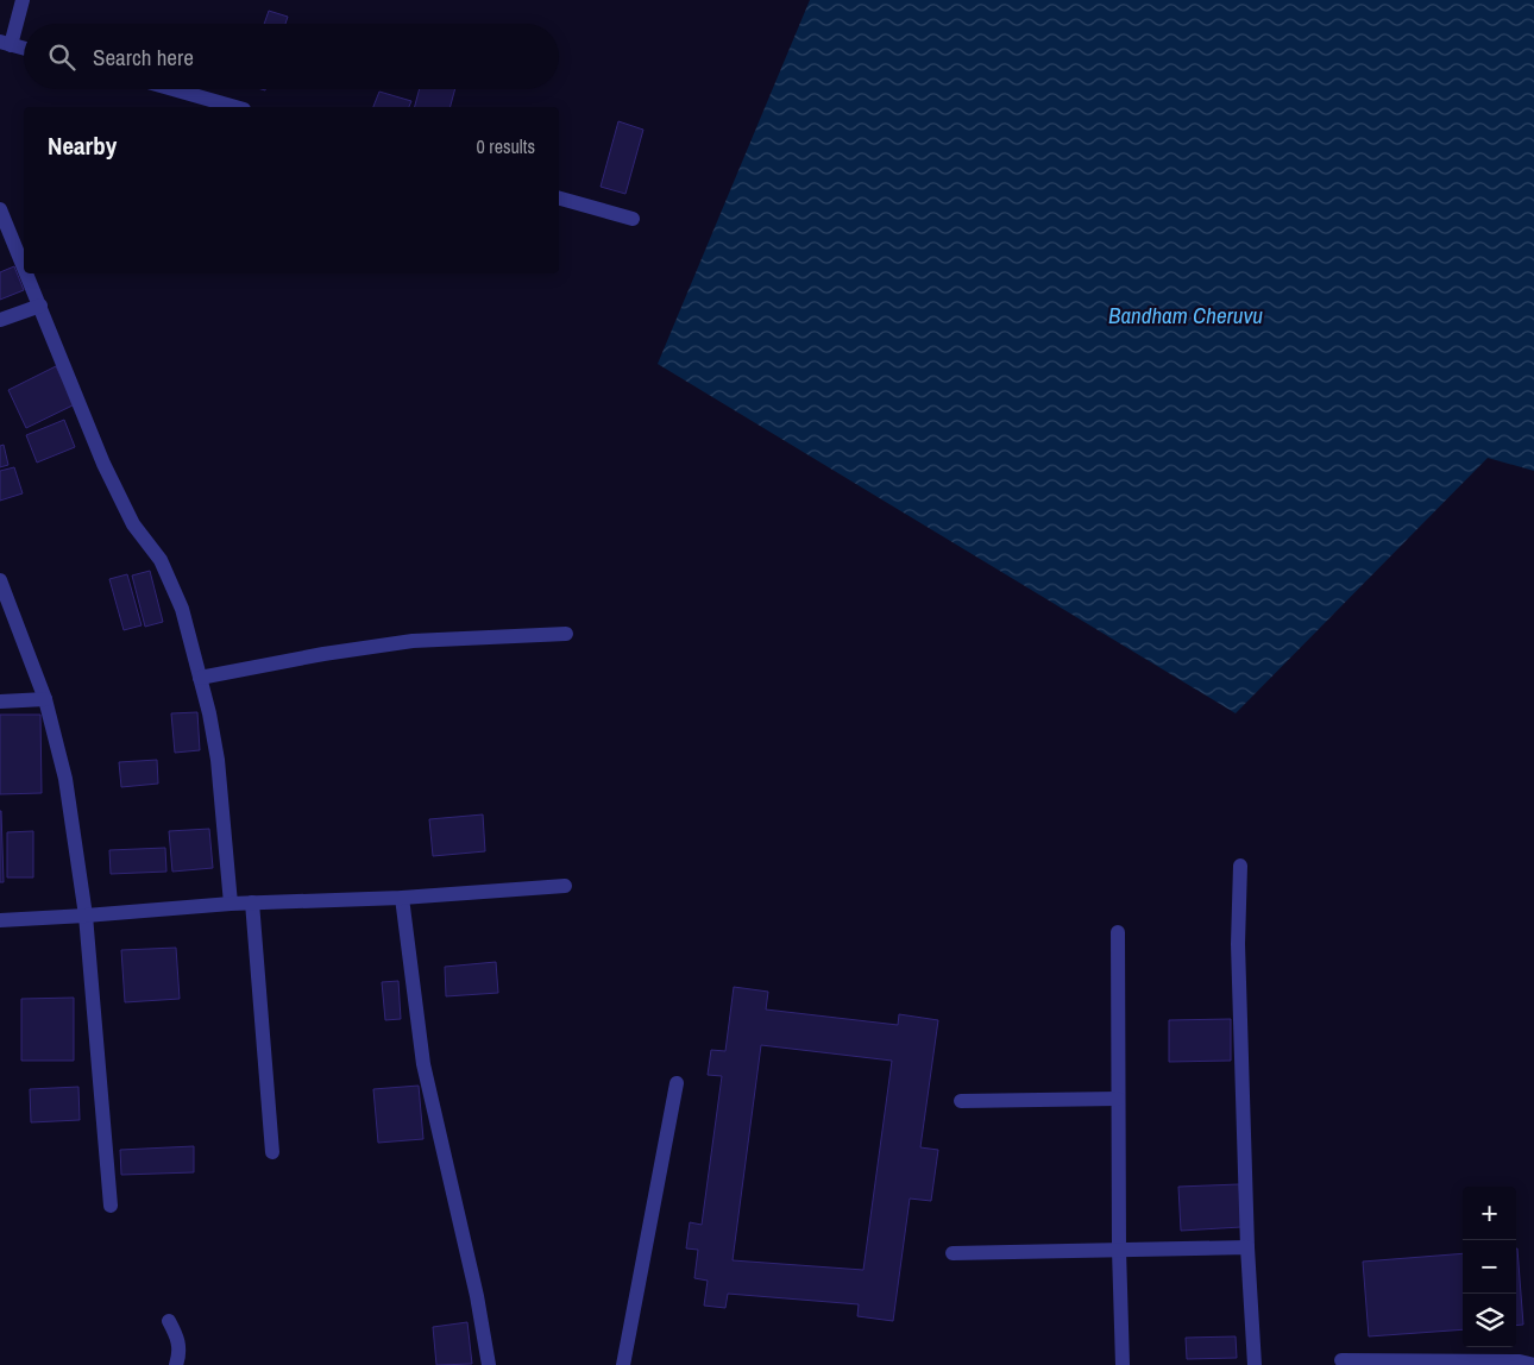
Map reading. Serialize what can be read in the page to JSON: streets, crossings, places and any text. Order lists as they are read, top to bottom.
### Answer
{
  "water": ["Bandham Cheruvu"],
  "page": {
    "search": "Search here",
    "heading": ["Nearby", "0 results"],
    "map_buttons": ["+", "−"]
  }
}
